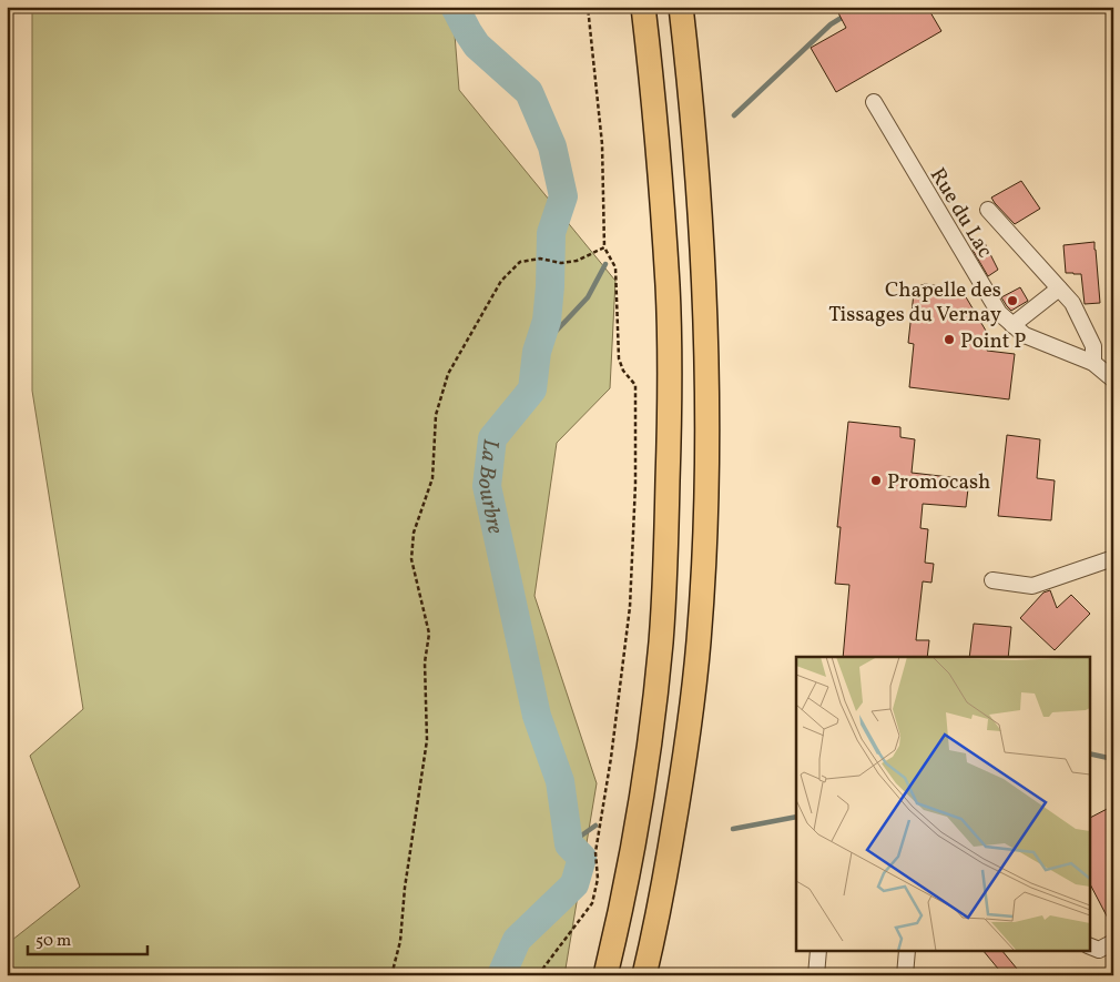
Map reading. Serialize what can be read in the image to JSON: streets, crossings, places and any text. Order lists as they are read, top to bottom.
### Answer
{
  "streets": {
    "lane": ["Rue du Lac"]
  },
  "water": ["La Bourbre"],
  "places": ["Chapelle des Tissages du Vernay", "Point P", "Promocash"],
  "scale_bar": "50 m"
}
